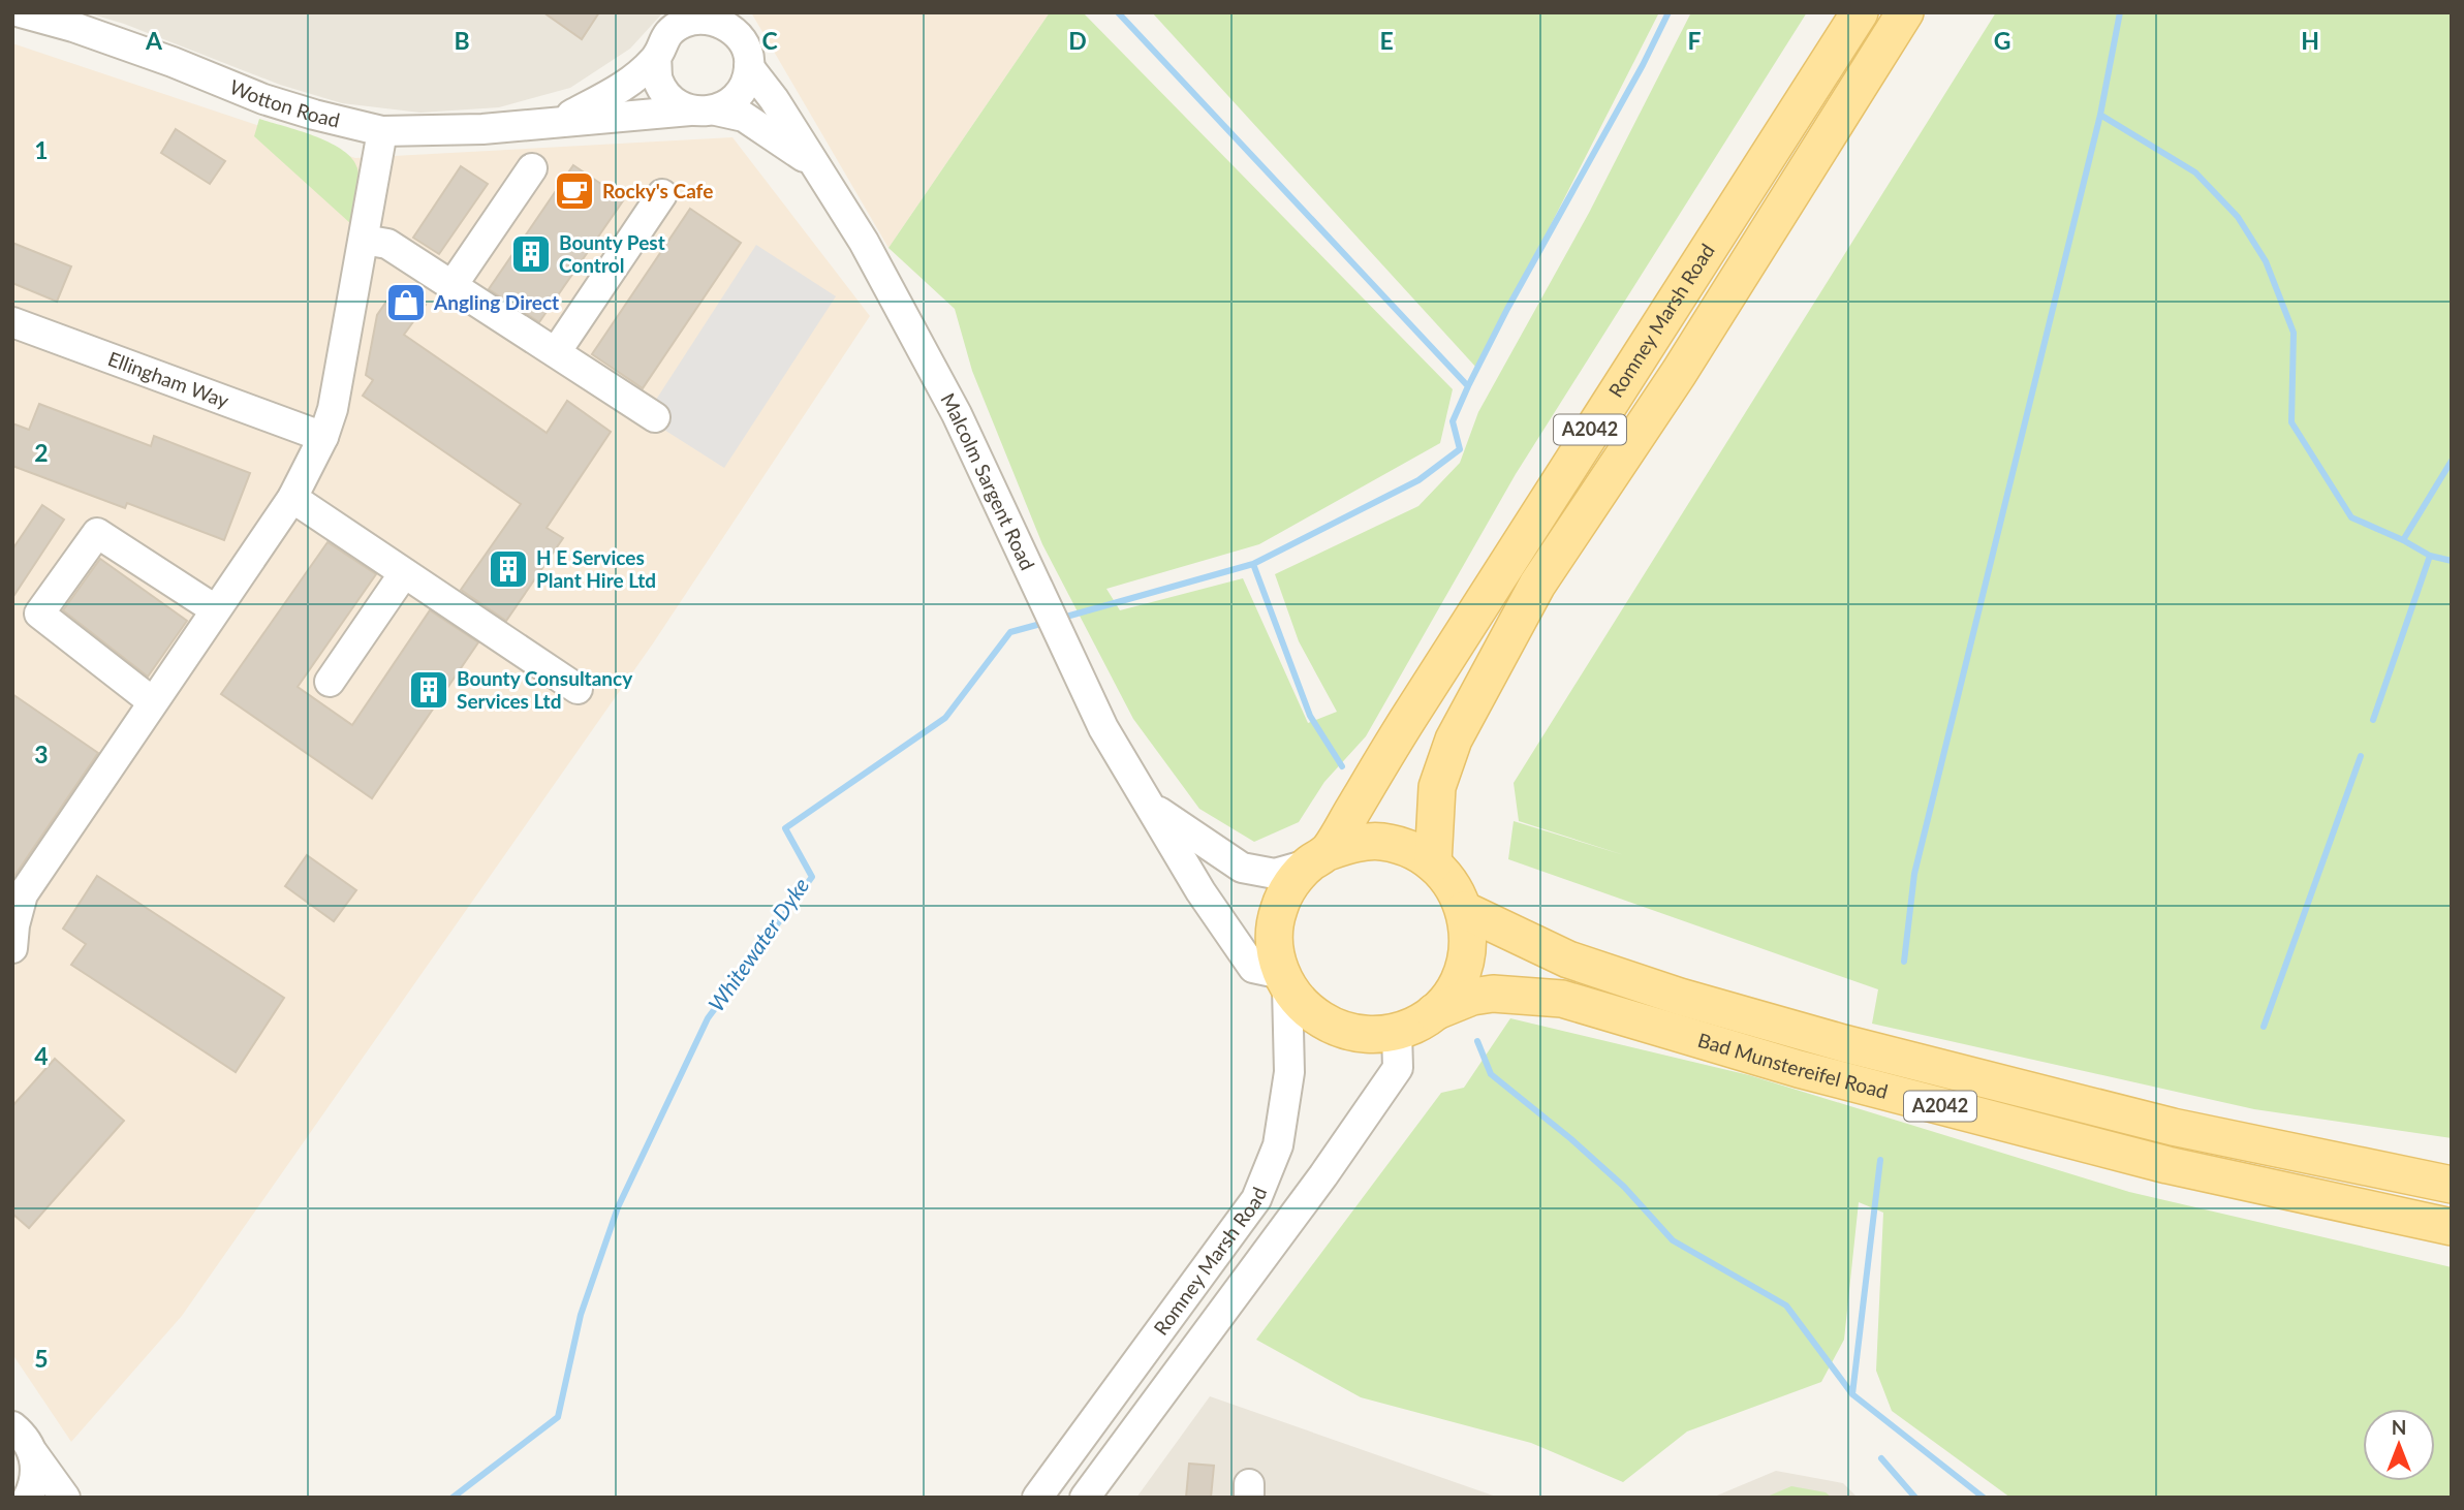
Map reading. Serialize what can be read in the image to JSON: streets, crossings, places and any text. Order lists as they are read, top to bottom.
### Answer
{
  "streets": {
    "main road": ["Romney Marsh Road", "A2042", "Bad Munstereifel Road"],
    "street": ["Wotton Road", "Ellingham Way", "Malcolm Sargent Road"]
  },
  "crossings": [
    ["Wotton Road", "Malcolm Sargent Road"],
    ["Romney Marsh Road", "A2042"],
    ["Romney Marsh Road", "Malcolm Sargent Road"],
    ["Romney Marsh Road", "Bad Munstereifel Road"],
    ["A2042", "Malcolm Sargent Road"],
    ["A2042", "Bad Munstereifel Road"],
    ["Malcolm Sargent Road", "Bad Munstereifel Road"]
  ],
  "water": ["Whitewater Dyke"],
  "places": {
    "cafe": ["Rocky's Cafe"],
    "building": ["Bounty Pest Control", "H E Services Plant Hire Ltd", "Bounty Consultancy Services Ltd"],
    "shop": ["Angling Direct"]
  },
  "north": "top",
  "grid": {
    "columns": [
      "A",
      "B",
      "C",
      "D",
      "E",
      "F",
      "G",
      "H"
    ],
    "rows": [
      "1",
      "2",
      "3",
      "4",
      "5"
    ]
  }
}
